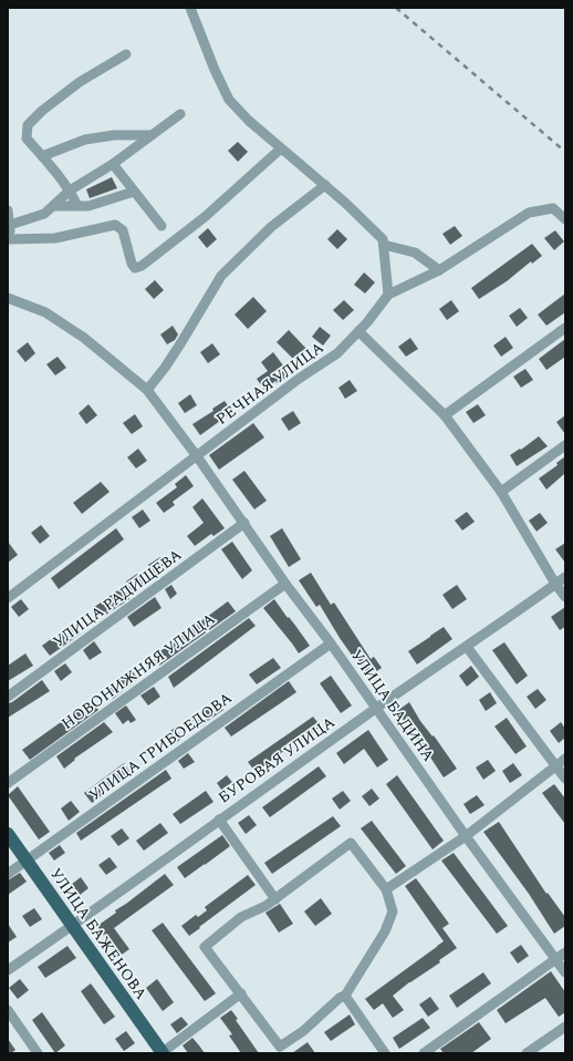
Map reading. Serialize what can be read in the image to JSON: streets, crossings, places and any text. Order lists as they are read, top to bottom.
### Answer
{
  "streets": {
    "main road": ["УЛИЦА БАЖЕНОВА"],
    "street": [
      "РЕЧНАЯ УЛИЦА",
      "УЛИЦА РАДИЩЕВА",
      "НОВОНИЖНЯЯ УЛИЦА",
      "УЛИЦА БАДИНА",
      "УЛИЦА ГРИБОЕДОВА",
      "БУРОВАЯ УЛИЦА"
    ]
  },
  "crossings": [
    ["РЕЧНАЯ УЛИЦА", "УЛИЦА БАДИНА"],
    ["УЛИЦА РАДИЩЕВА", "УЛИЦА БАДИНА"],
    ["НОВОНИЖНЯЯ УЛИЦА", "УЛИЦА БАДИНА"],
    ["УЛИЦА БАДИНА", "УЛИЦА ГРИБОЕДОВА"],
    ["УЛИЦА БАДИНА", "БУРОВАЯ УЛИЦА"],
    ["УЛИЦА ГРИБОЕДОВА", "УЛИЦА БАЖЕНОВА"],
    ["БУРОВАЯ УЛИЦА", "УЛИЦА БАЖЕНОВА"]
  ]
}
